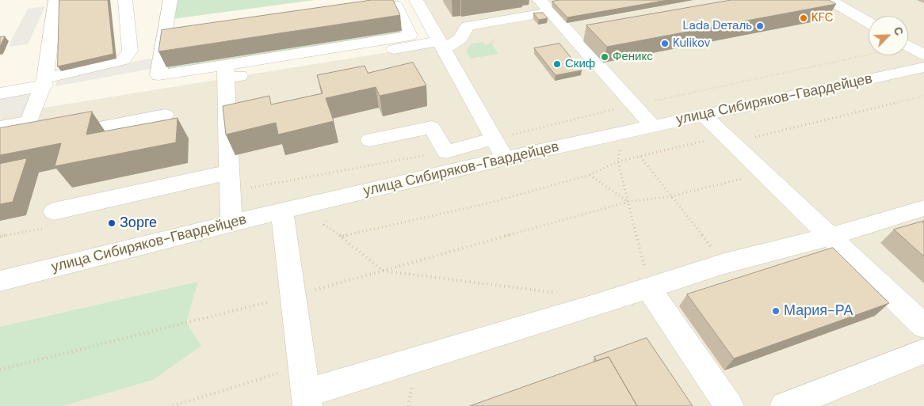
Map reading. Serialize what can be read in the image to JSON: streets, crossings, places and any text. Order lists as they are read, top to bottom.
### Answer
{
  "streets": {
    "street": ["улица Сибиряков-Гвардейцев"]
  },
  "places": [
    "KFC",
    "Lada Dеталь",
    "Kulikov",
    "Феникс",
    "Скиф",
    "Зорге",
    "Мария-РА"
  ],
  "north": "top right"
}
